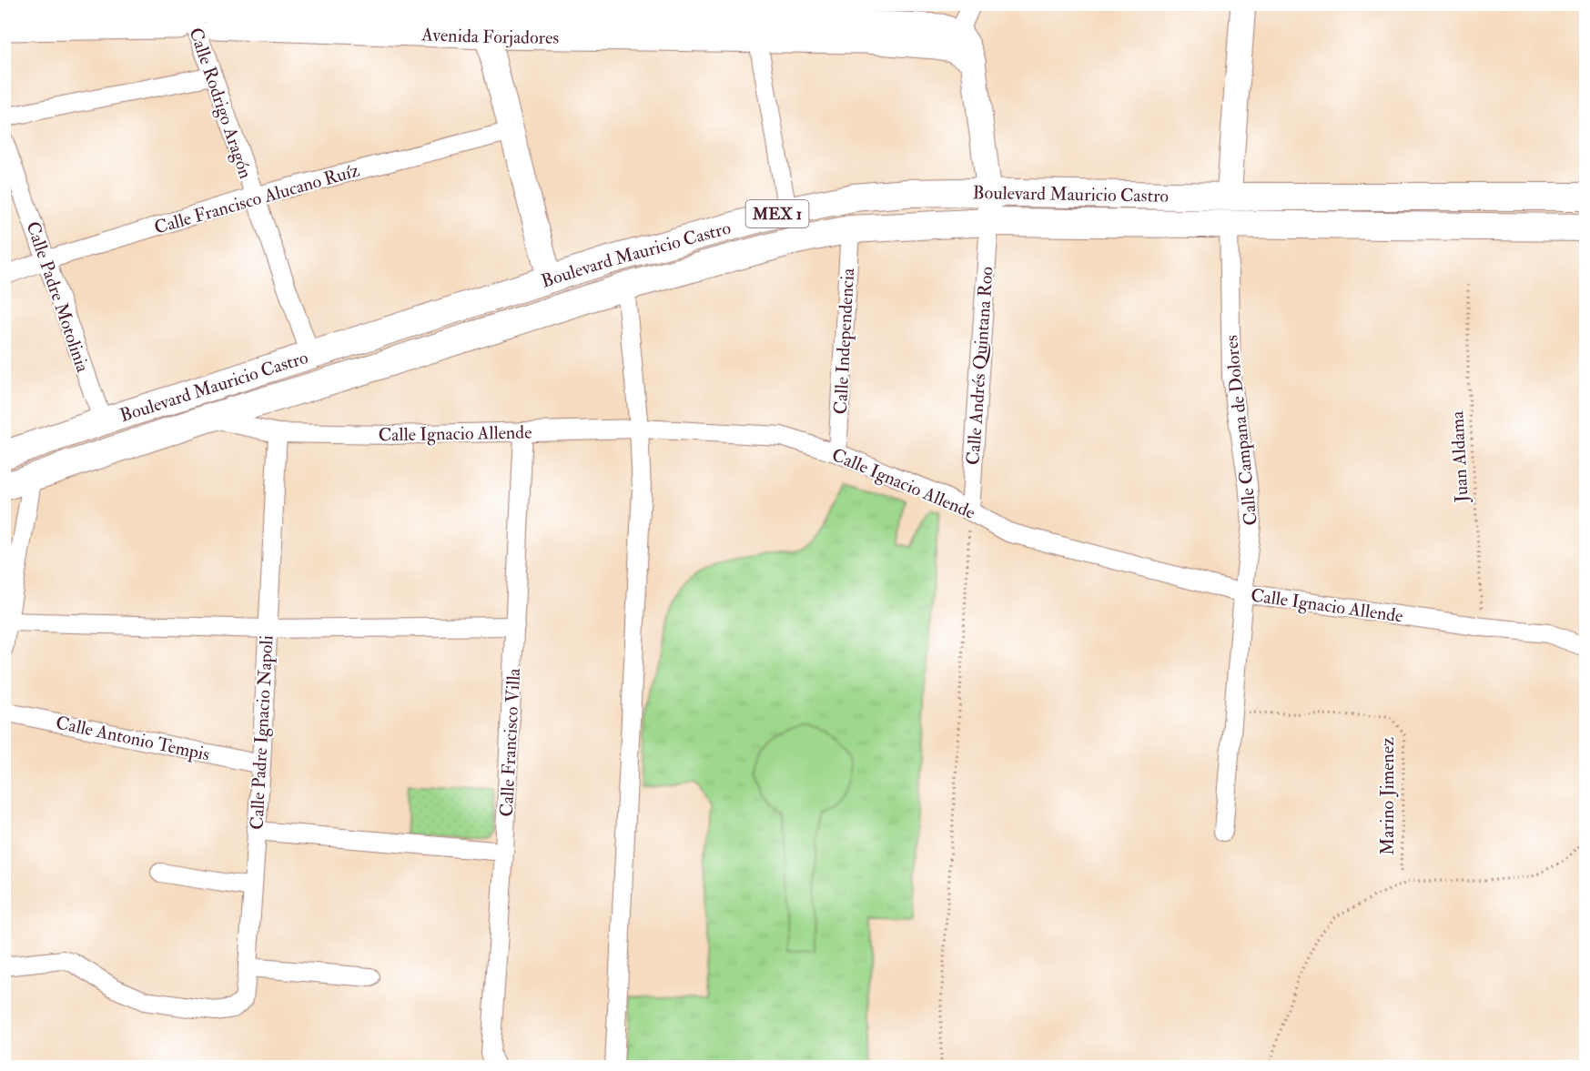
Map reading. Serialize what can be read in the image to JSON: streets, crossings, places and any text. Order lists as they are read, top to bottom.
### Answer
{
  "streets": {
    "main road": ["Avenida Forjadores", "Boulevard Mauricio Castro", "MEX 1"],
    "street": [
      "Calle Rodrigo Aragón",
      "Calle Francisco Alucano Ruíz",
      "Calle Padre Motolinia",
      "Calle Independencia",
      "Calle Andrés Quintana Roo",
      "Calle Campana de Dolores",
      "Calle Ignacio Allende",
      "Calle Padre Ignacio Napoli",
      "Calle Antonio Tempis",
      "Calle Francisco Villa"
    ],
    "path": ["Juan Aldama", "Marino Jimenez"]
  },
  "crossings": [
    ["Avenida Forjadores", "Calle Rodrigo Aragón"],
    ["Calle Rodrigo Aragón", "Boulevard Mauricio Castro"],
    ["Calle Rodrigo Aragón", "Calle Francisco Alucano Ruíz"],
    ["Boulevard Mauricio Castro", "Calle Padre Motolinia"],
    ["Boulevard Mauricio Castro", "Calle Independencia"],
    ["Boulevard Mauricio Castro", "Calle Andrés Quintana Roo"],
    ["Boulevard Mauricio Castro", "Calle Campana de Dolores"],
    ["Boulevard Mauricio Castro", "Calle Ignacio Allende"],
    ["Calle Francisco Alucano Ruíz", "Calle Padre Motolinia"],
    ["Calle Independencia", "Calle Ignacio Allende"],
    ["Calle Andrés Quintana Roo", "Calle Ignacio Allende"],
    ["Calle Campana de Dolores", "Calle Ignacio Allende"],
    ["Calle Campana de Dolores", "Marino Jimenez"],
    ["Calle Ignacio Allende", "Juan Aldama"],
    ["Calle Ignacio Allende", "Calle Padre Ignacio Napoli"],
    ["Calle Ignacio Allende", "Calle Francisco Villa"],
    ["Calle Padre Ignacio Napoli", "Calle Antonio Tempis"]
  ]
}
